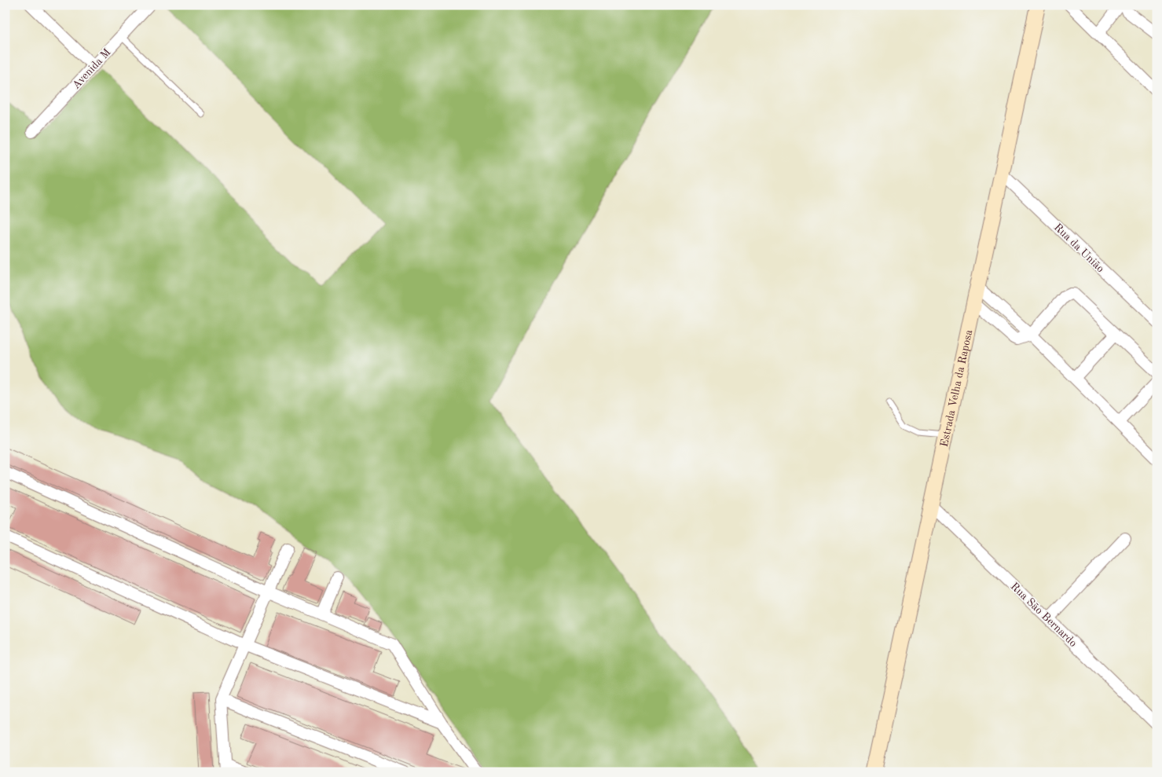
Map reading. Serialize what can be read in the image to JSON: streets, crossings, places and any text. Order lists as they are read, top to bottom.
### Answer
{
  "streets": {
    "street": [
      "Avenida M",
      "Rua da União",
      "Estrada Velha da Raposa",
      "Rua São Bernardo"
    ]
  },
  "crossings": [
    ["Rua da União", "Estrada Velha da Raposa"],
    ["Estrada Velha da Raposa", "Rua São Bernardo"]
  ]
}
